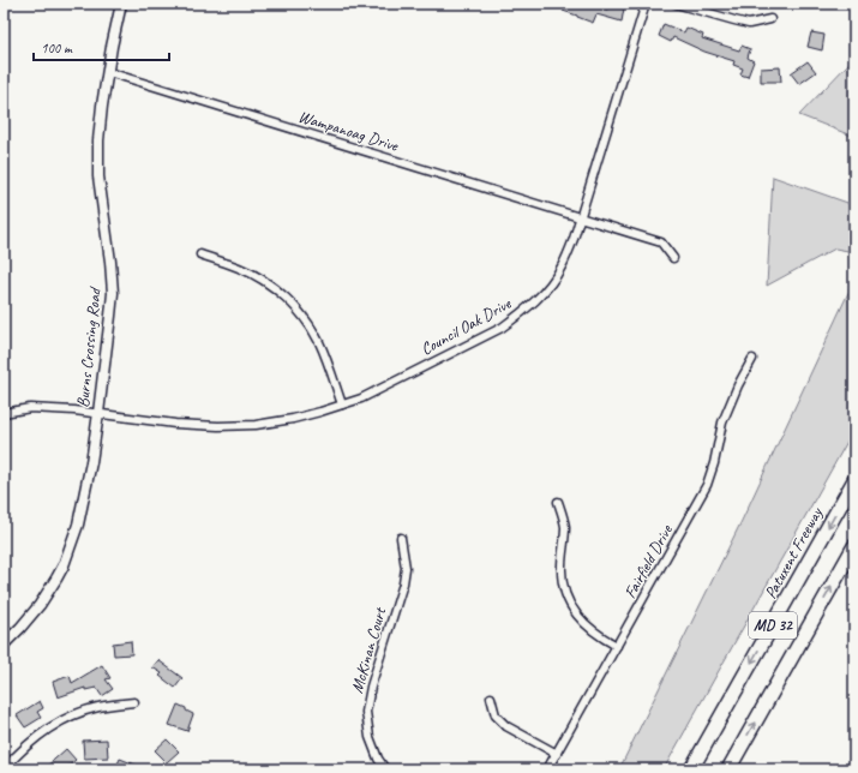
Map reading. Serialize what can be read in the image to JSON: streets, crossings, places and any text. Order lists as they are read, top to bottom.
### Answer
{
  "streets": {
    "highway": ["Patuxent Freeway", "MD 32"],
    "street": [
      "Wampanoag Drive",
      "Council Oak Drive",
      "Burns Crossing Road",
      "Fairfield Drive",
      "McKinan Court"
    ]
  },
  "crossings": [
    ["Wampanoag Drive", "Council Oak Drive"],
    ["Wampanoag Drive", "Burns Crossing Road"],
    ["Council Oak Drive", "Burns Crossing Road"]
  ],
  "scale_bar": "100 m"
}
